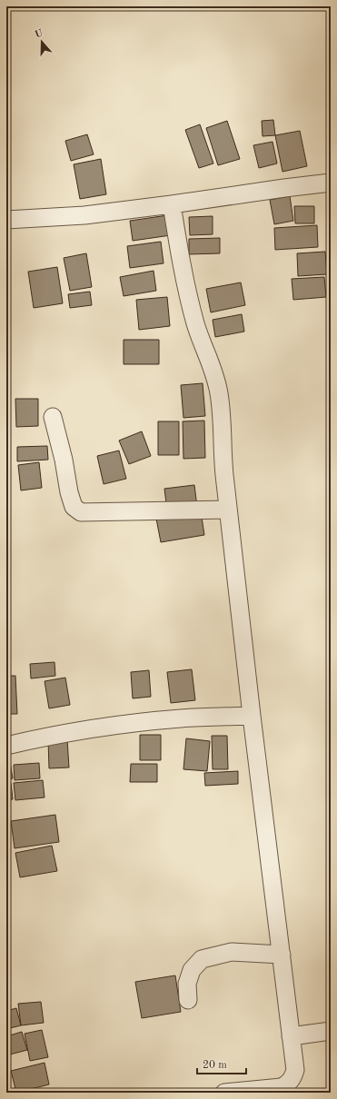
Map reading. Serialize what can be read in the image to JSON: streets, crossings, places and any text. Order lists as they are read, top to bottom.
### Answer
{
  "scale_bar": "20 m",
  "north": "top"
}
